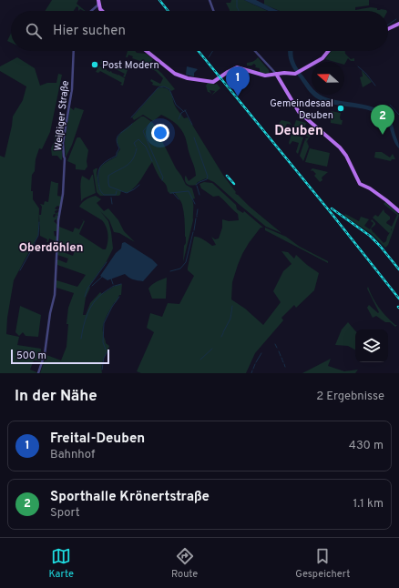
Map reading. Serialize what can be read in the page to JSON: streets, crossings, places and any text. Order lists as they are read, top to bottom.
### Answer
{
  "streets": {
    "street": ["Weißiger Straße"]
  },
  "districts": ["Deuben", "Oberdöhlen"],
  "places": ["Post Modern", "Gemeindesaal Deuben"],
  "scale_bar": "500 m",
  "north": "left",
  "page": {
    "search": "Hier suchen",
    "pins": ["1", "2"],
    "scale": "500 m",
    "heading": ["In der Nähe", "2 Ergebnisse"],
    "list": [
      {
        "mark": "1",
        "name": "Freital-Deuben",
        "note": "Bahnhof",
        "value": "430 m"
      },
      {
        "mark": "2",
        "name": "Sporthalle Krönertstraße",
        "note": "Sport",
        "value": "1.1 km"
      }
    ],
    "nav": ["Karte", "Route", "Gespeichert"]
  }
}
